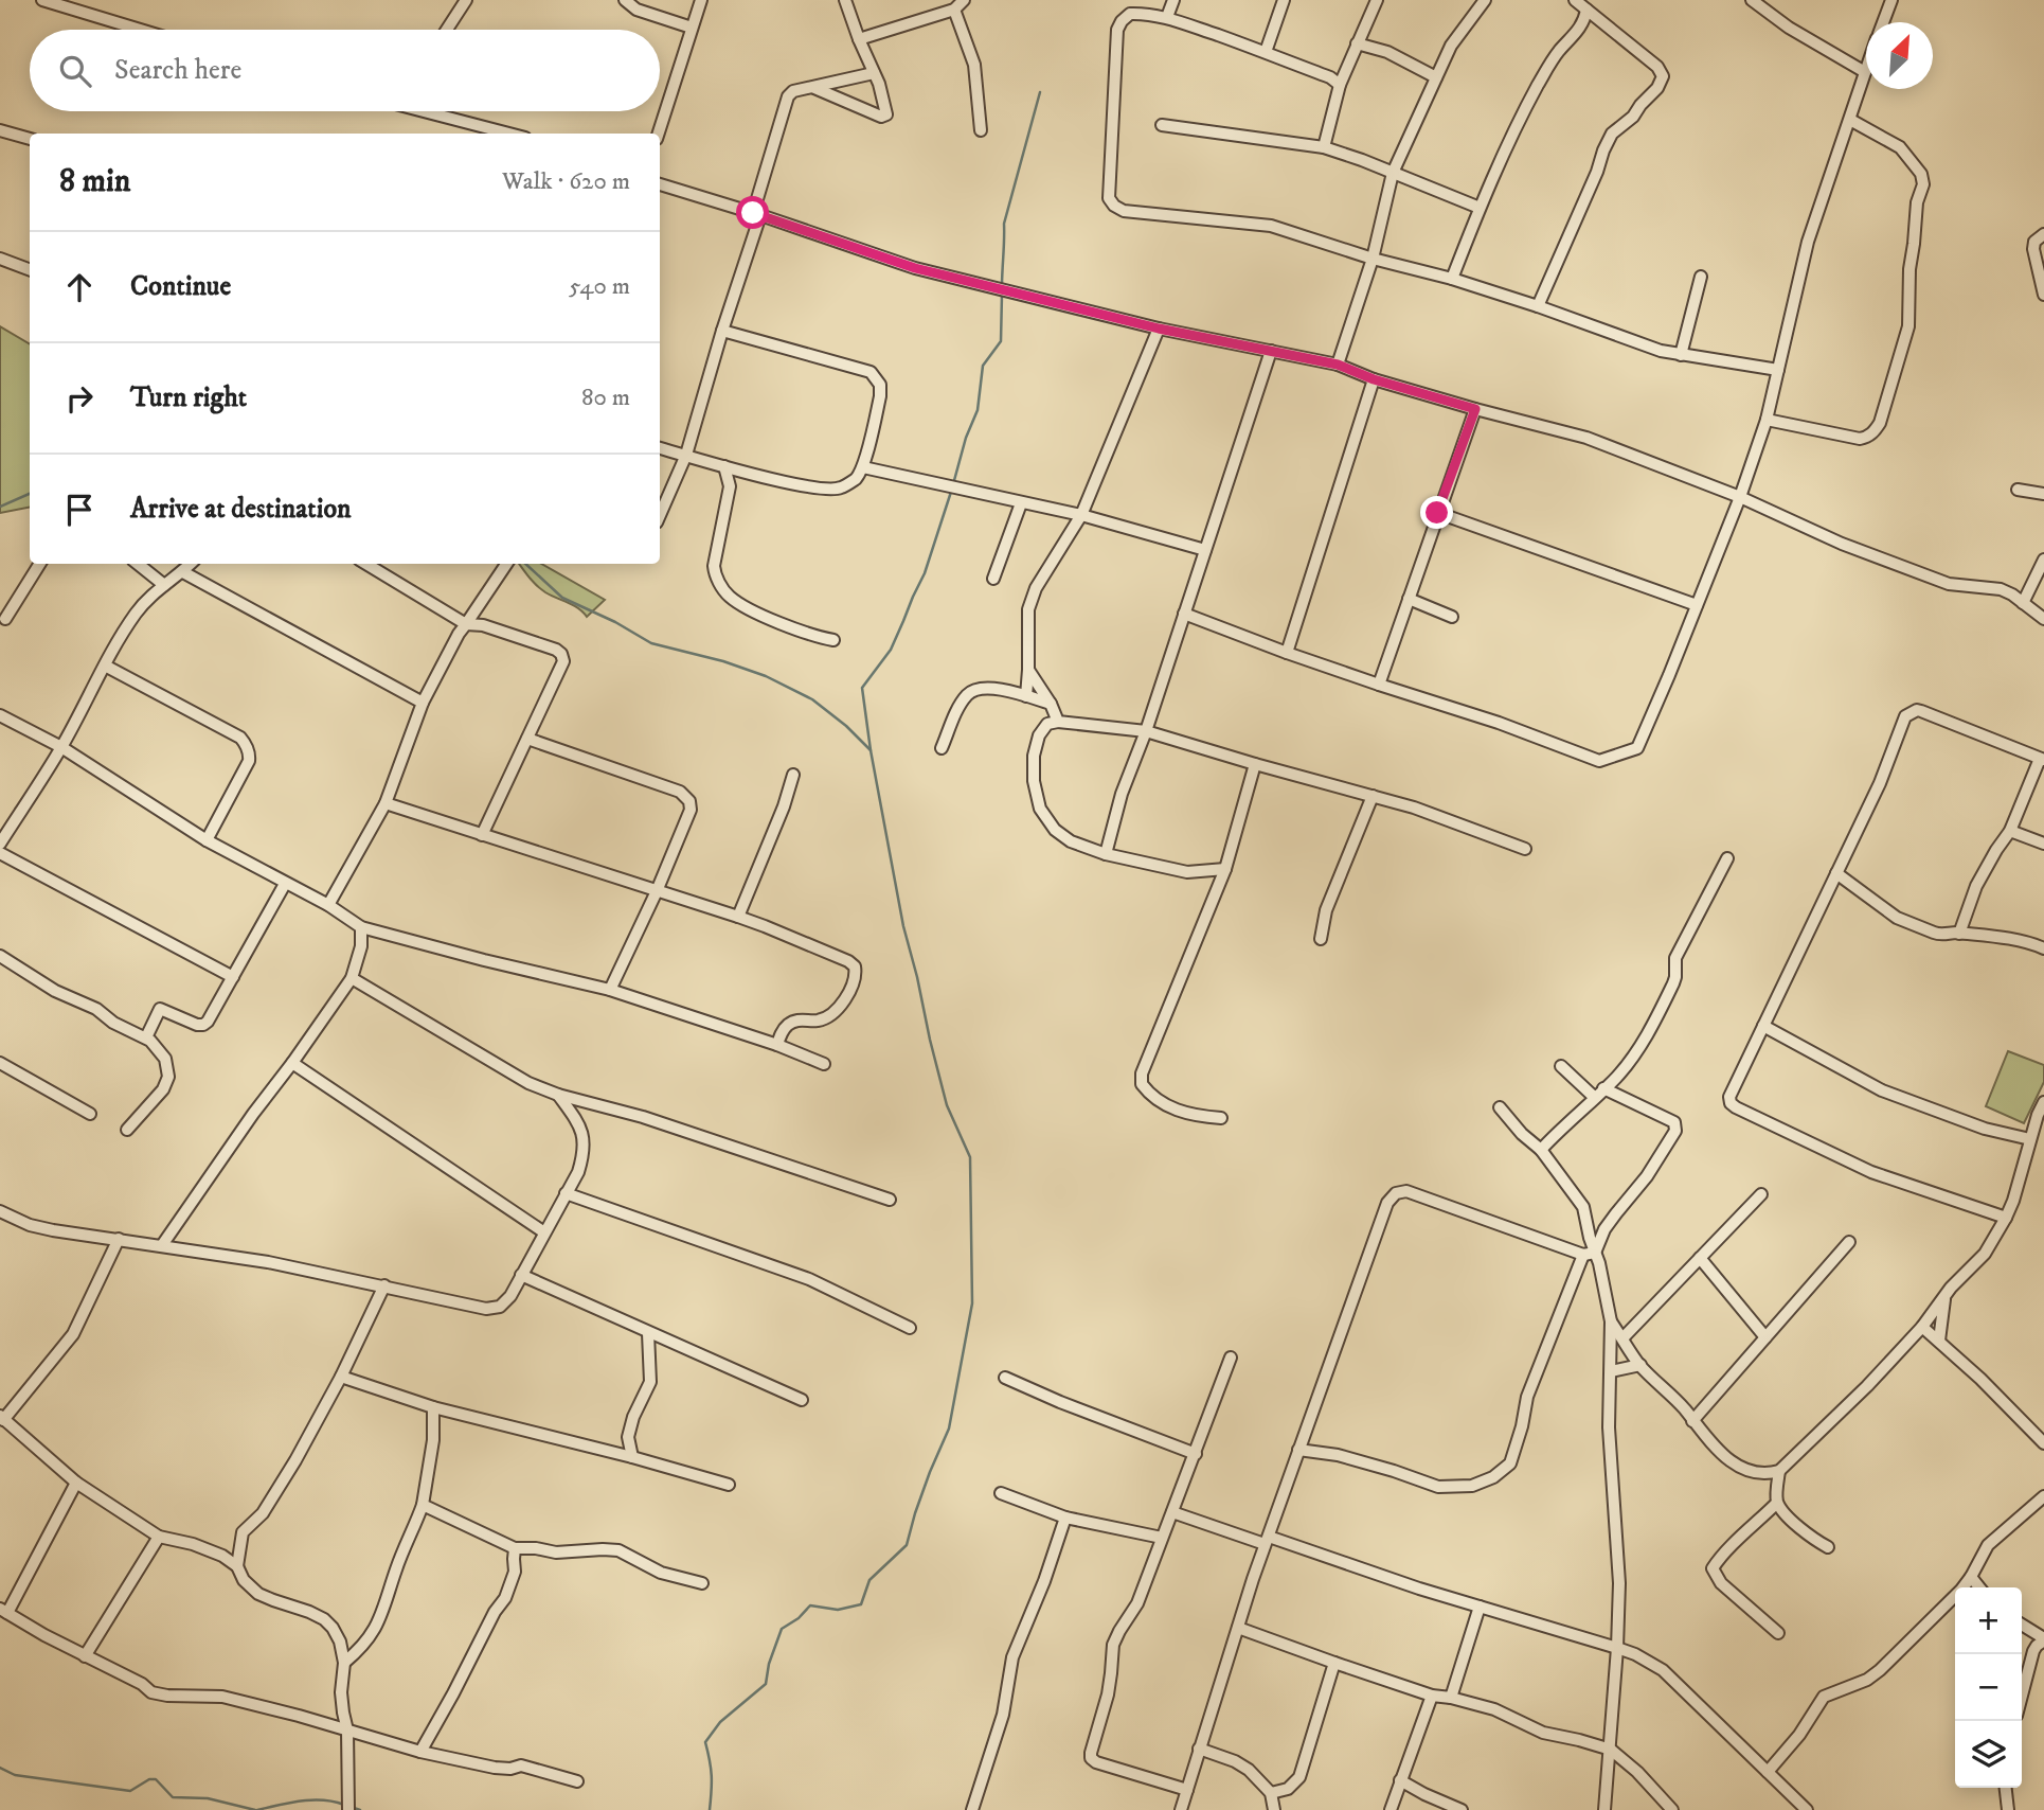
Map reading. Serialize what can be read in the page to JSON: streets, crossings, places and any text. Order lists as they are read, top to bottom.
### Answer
{
  "north": "top right",
  "page": {
    "search": "Search here",
    "heading": ["8 min", "Walk · 620 m"],
    "list": [
      ["Continue", "540 m"],
      ["Turn right", "80 m"],
      "Arrive at destination"
    ],
    "map_buttons": ["+", "−"]
  }
}
